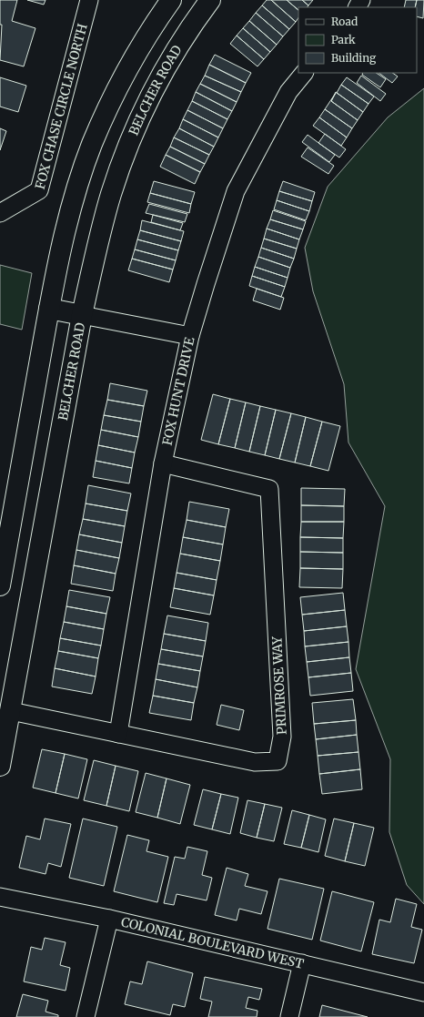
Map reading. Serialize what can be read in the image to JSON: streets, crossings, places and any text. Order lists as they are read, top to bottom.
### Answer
{
  "streets": {
    "main road": ["BELCHER ROAD"],
    "street": [
      "FOX CHASE CIRCLE NORTH",
      "FOX HUNT DRIVE",
      "PRIMROSE WAY",
      "COLONIAL BOULEVARD WEST"
    ]
  },
  "crossings": [
    ["BELCHER ROAD", "PRIMROSE WAY"],
    ["FOX HUNT DRIVE", "PRIMROSE WAY"]
  ],
  "legend": ["Road", "Park", "Building"]
}
